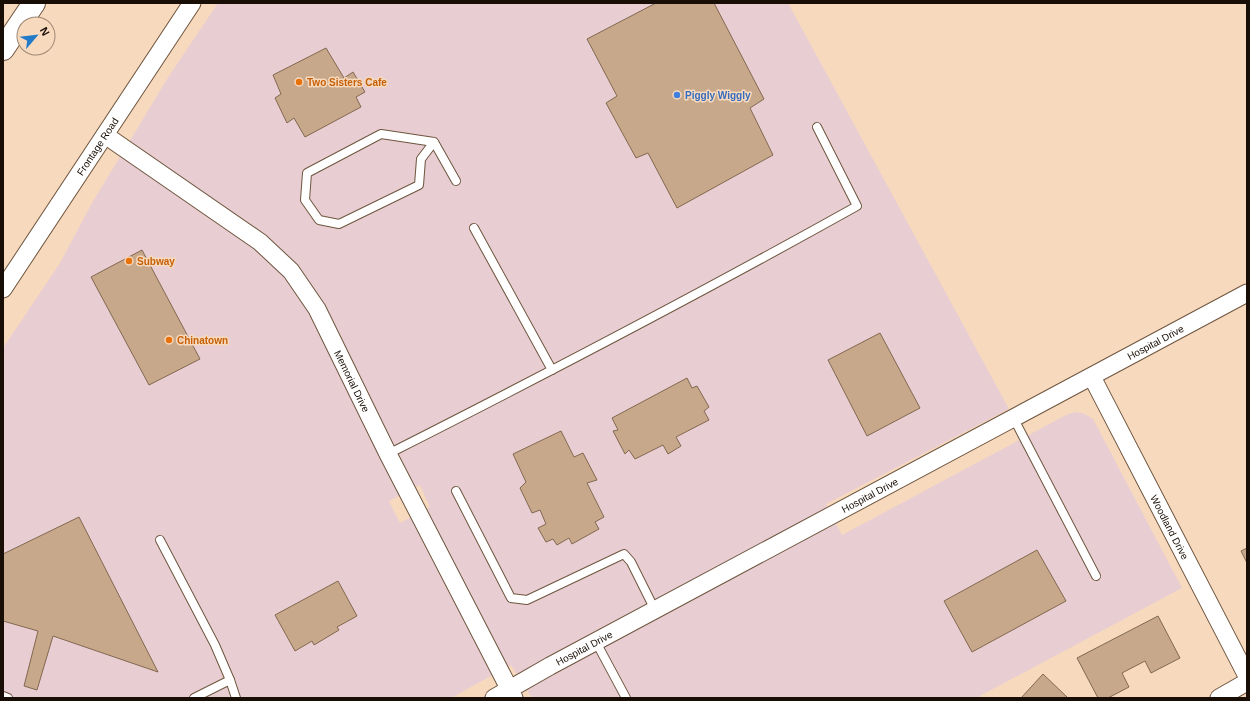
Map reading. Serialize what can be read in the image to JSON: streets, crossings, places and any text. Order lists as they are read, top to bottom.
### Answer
{
  "streets": {
    "street": [
      "Frontage Road",
      "Hospital Drive",
      "Memorial Drive",
      "Woodland Drive"
    ]
  },
  "crossings": [
    ["Frontage Road", "Memorial Drive"],
    ["Hospital Drive", "Memorial Drive"],
    ["Hospital Drive", "Woodland Drive"]
  ],
  "places": [
    "Two Sisters Cafe",
    "Piggly Wiggly",
    "Subway",
    "Chinatown"
  ],
  "north": "top right"
}
